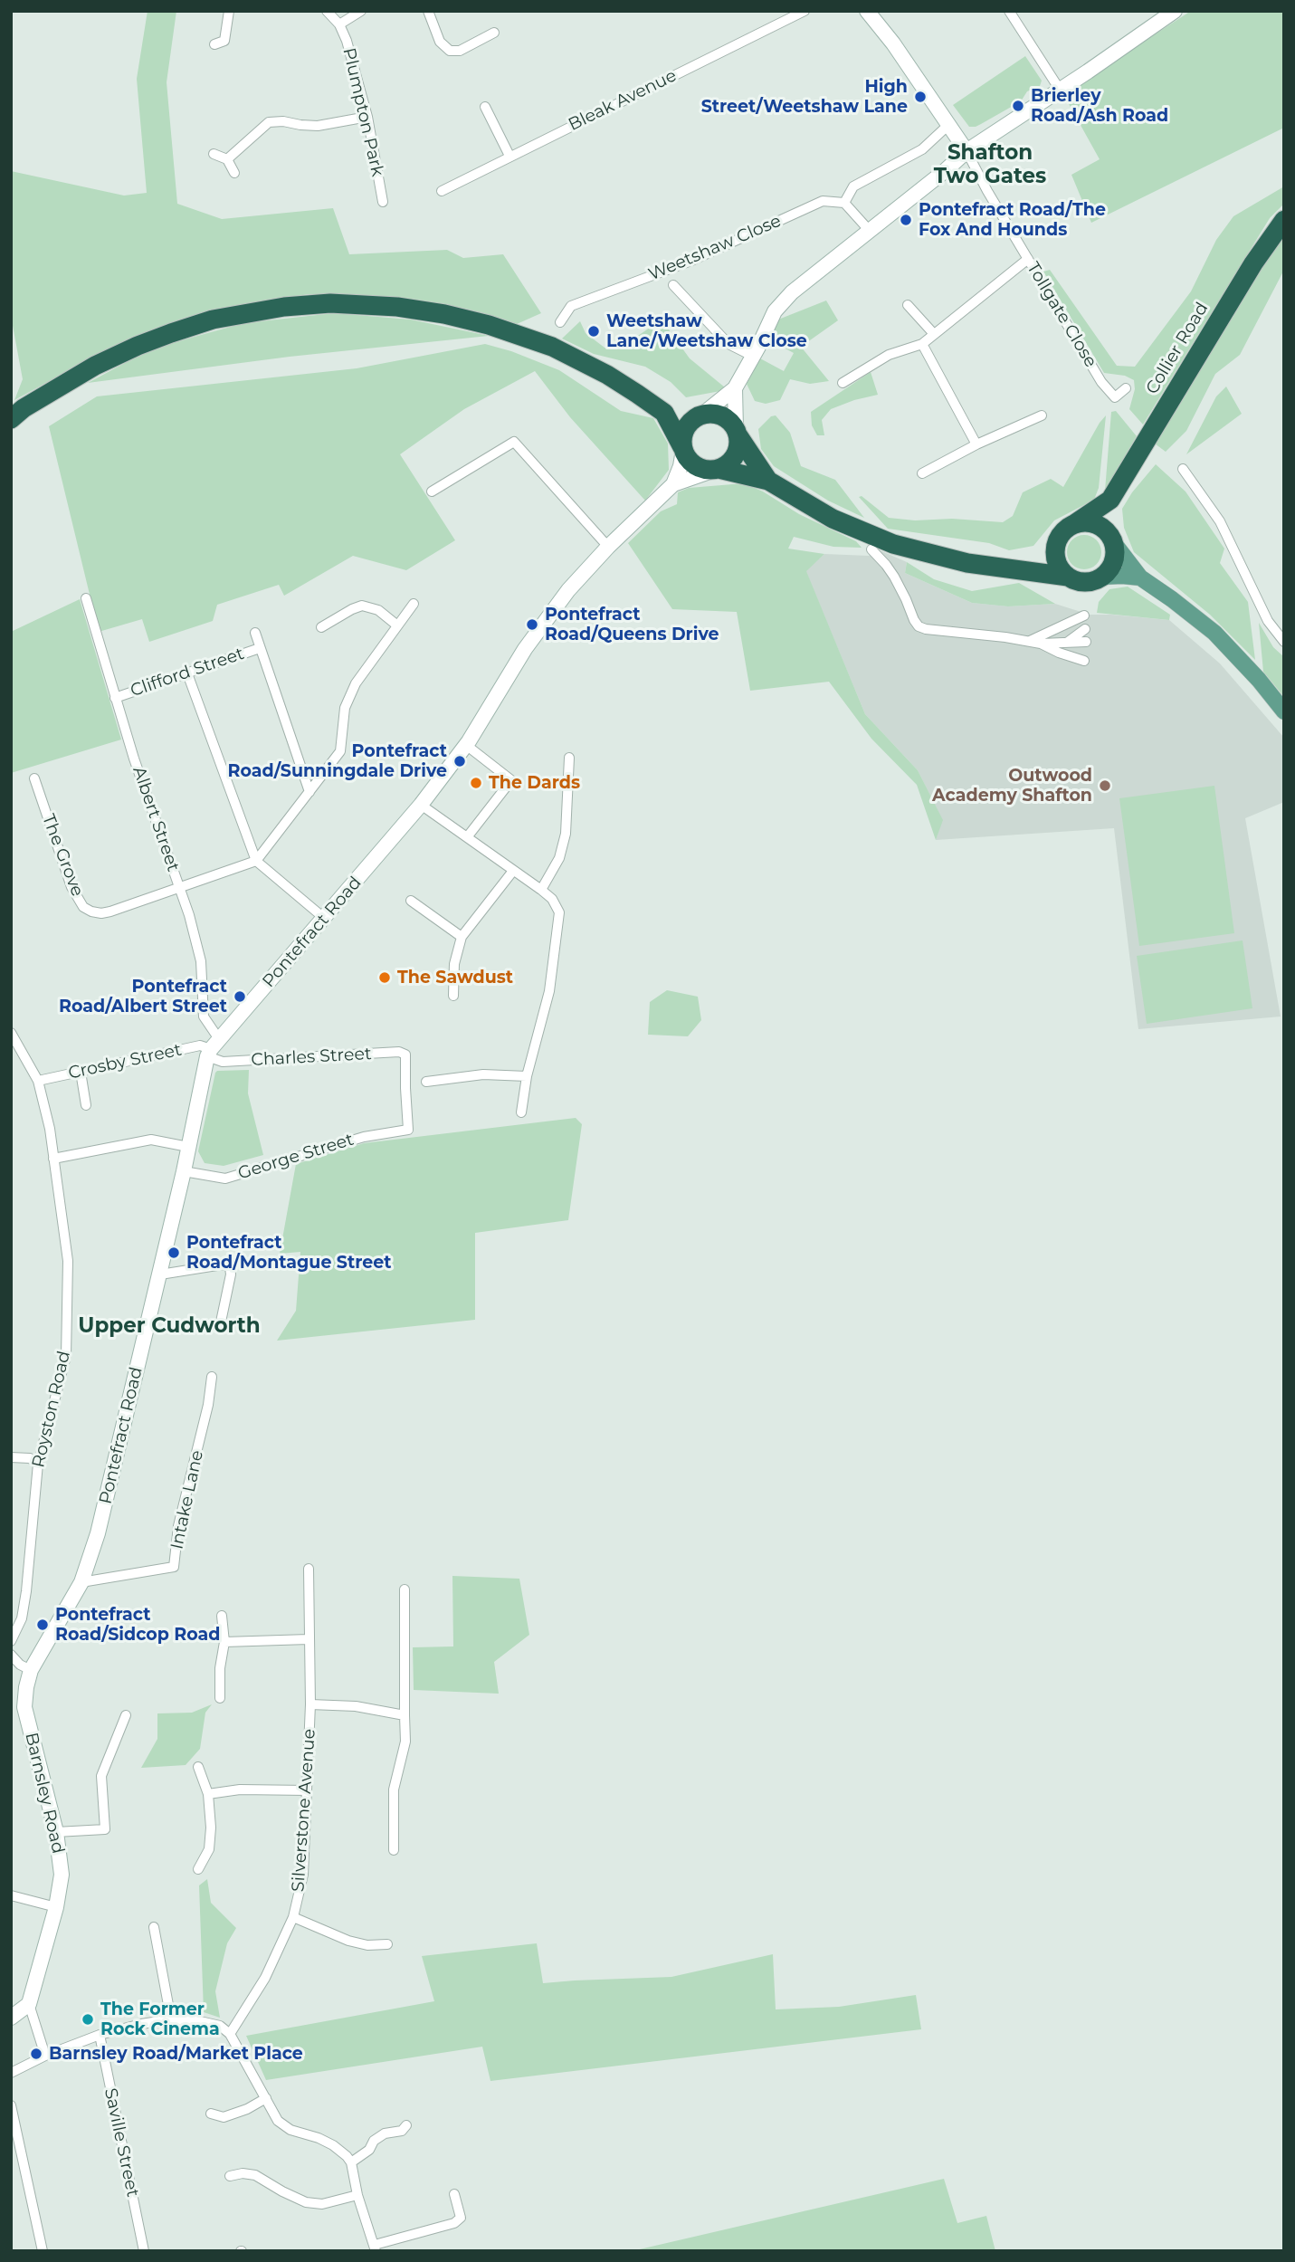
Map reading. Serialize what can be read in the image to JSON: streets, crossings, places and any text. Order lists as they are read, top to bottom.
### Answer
{
  "streets": {
    "highway": ["Collier Road"],
    "street": [
      "Bleak Avenue",
      "Plumpton Park",
      "Weetshaw Close",
      "Tollgate Close",
      "Clifford Street",
      "Albert Street",
      "The Grove",
      "Pontefract Road",
      "Charles Street",
      "Crosby Street",
      "George Street",
      "Royston Road",
      "Intake Lane",
      "Barnsley Road",
      "Silverstone Avenue",
      "Saville Street"
    ]
  },
  "crossings": [
    ["Clifford Street", "Albert Street"],
    ["Albert Street", "The Grove"],
    ["Albert Street", "Pontefract Road"],
    ["Albert Street", "Charles Street"],
    ["Albert Street", "Crosby Street"],
    ["Pontefract Road", "Charles Street"],
    ["Pontefract Road", "Crosby Street"],
    ["Pontefract Road", "George Street"],
    ["Pontefract Road", "Intake Lane"],
    ["Pontefract Road", "Barnsley Road"],
    ["Charles Street", "Crosby Street"],
    ["Charles Street", "George Street"],
    ["Crosby Street", "Royston Road"]
  ],
  "districts": ["Shafton Two Gates", "Upper Cudworth"],
  "places": [
    "High Street/Weetshaw Lane",
    "Brierley Road/Ash Road",
    "Pontefract Road/The Fox And Hounds",
    "Weetshaw Lane/Weetshaw Close",
    "Pontefract Road/Queens Drive",
    "Pontefract Road/Sunningdale Drive",
    "The Dards",
    "Outwood Academy Shafton",
    "The Sawdust",
    "Pontefract Road/Albert Street",
    "Pontefract Road/Montague Street",
    "Pontefract Road/Sidcop Road",
    "The Former Rock Cinema",
    "Barnsley Road/Market Place"
  ]
}
